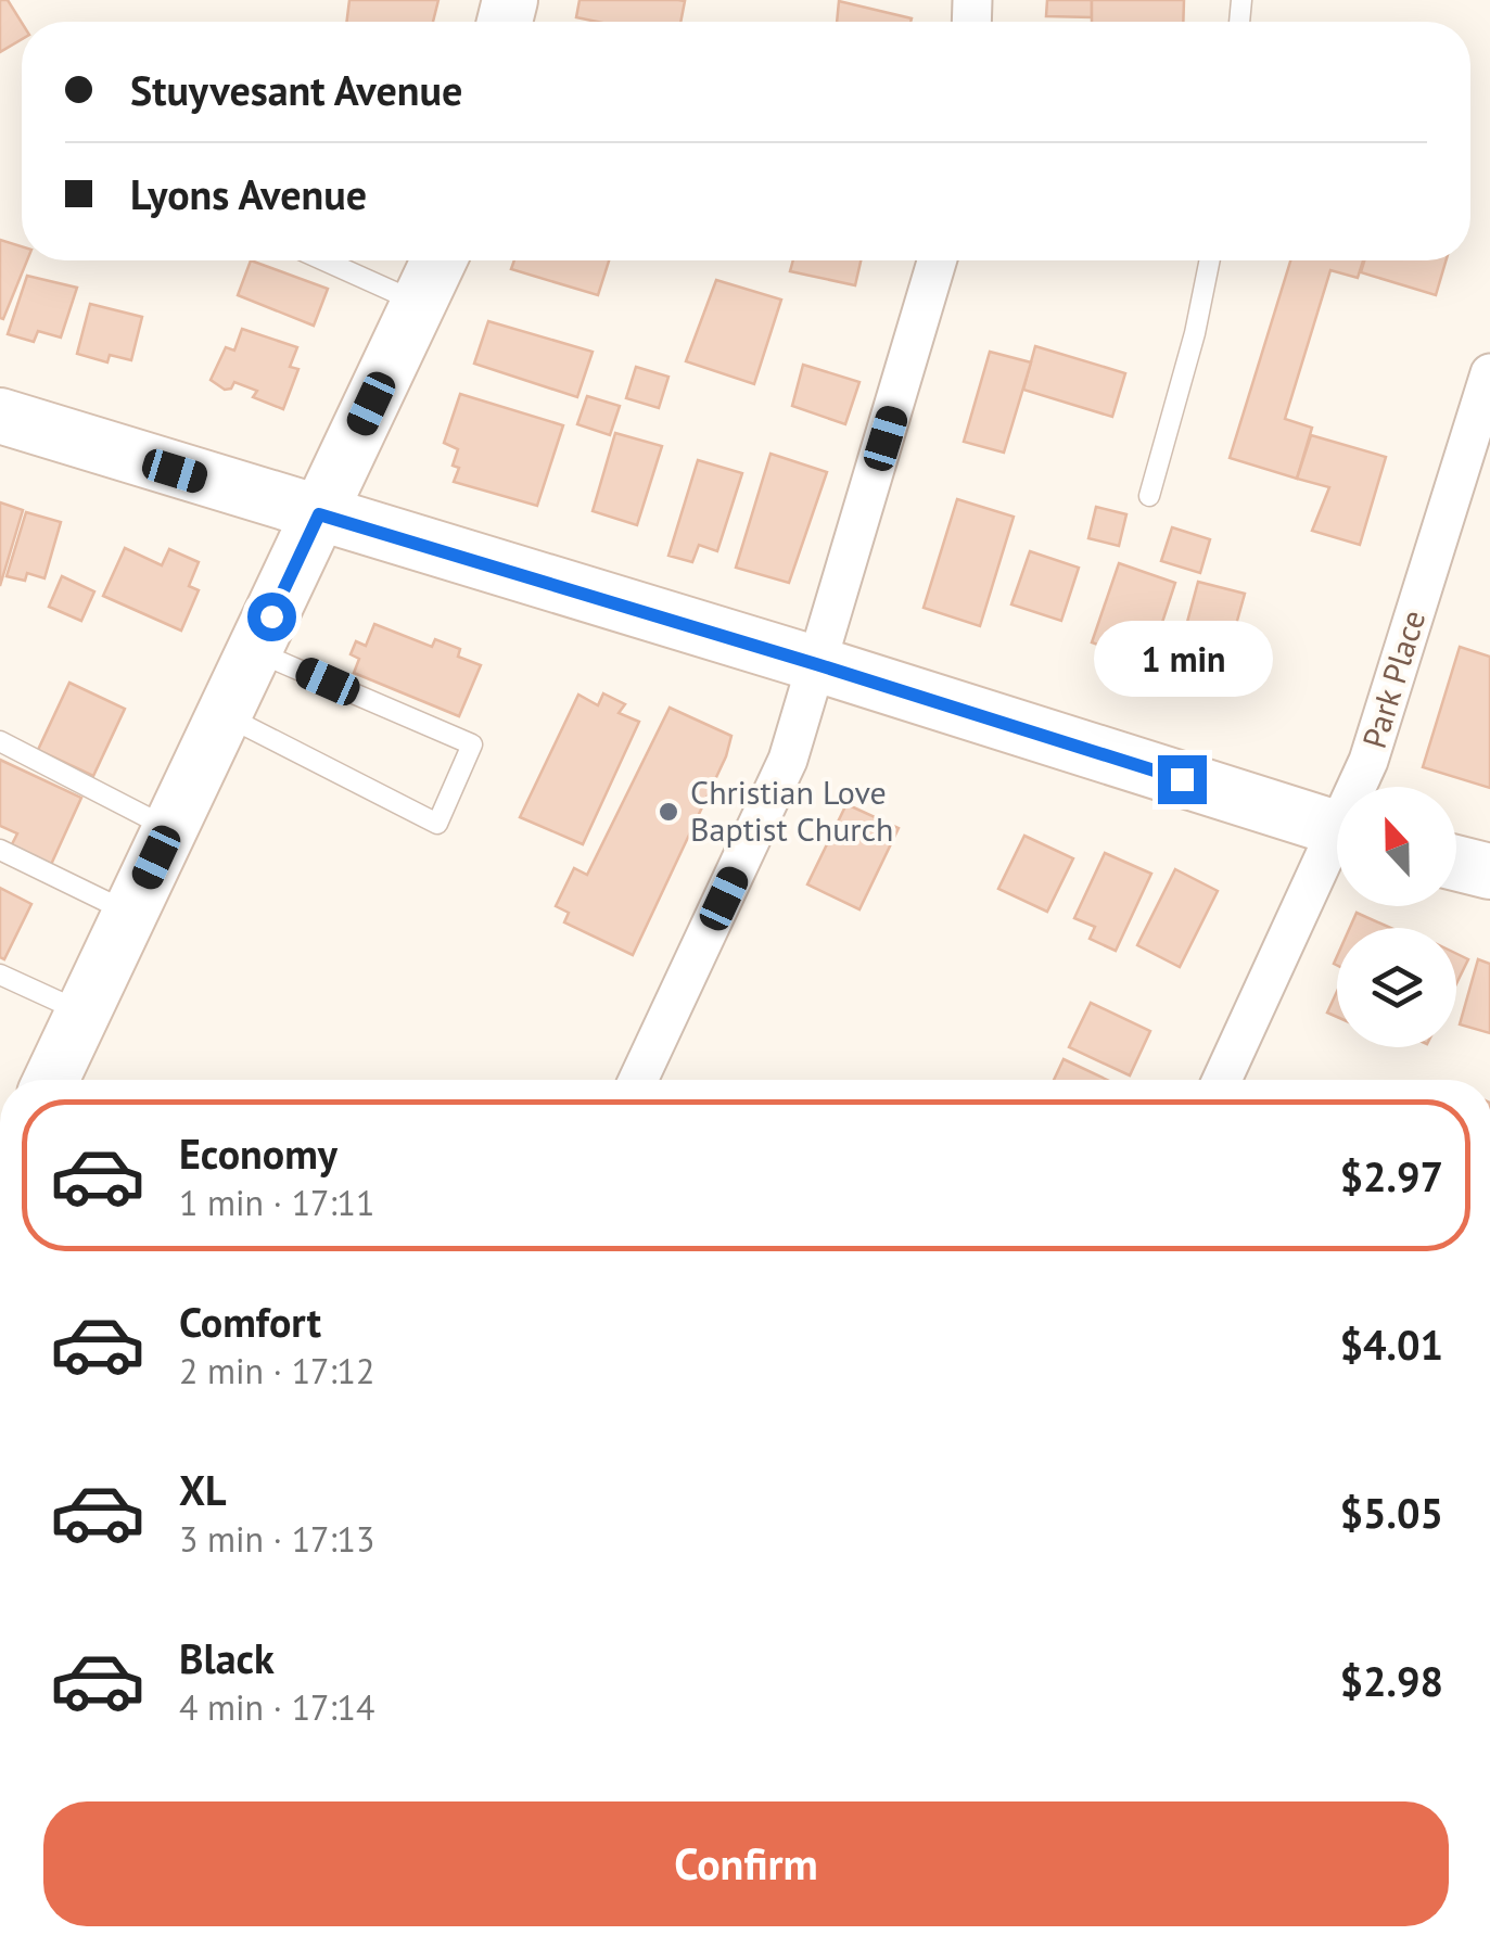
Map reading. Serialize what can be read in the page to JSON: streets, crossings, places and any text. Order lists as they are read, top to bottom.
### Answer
{
  "streets": {
    "street": ["Park Place"]
  },
  "places": ["Christian Love Baptist Church"],
  "north": "top",
  "page": {
    "banner": ["Stuyvesant Avenue", "Lyons Avenue"],
    "bubble": "1 min",
    "list": [
      {
        "name": "Economy",
        "note": "1 min · 17:11",
        "value": "$2.97"
      },
      {
        "name": "Comfort",
        "note": "2 min · 17:12",
        "value": "$4.01"
      },
      {
        "name": "XL",
        "note": "3 min · 17:13",
        "value": "$5.05"
      },
      {
        "name": "Black",
        "note": "4 min · 17:14",
        "value": "$2.98"
      }
    ],
    "buttons": "Confirm"
  }
}
